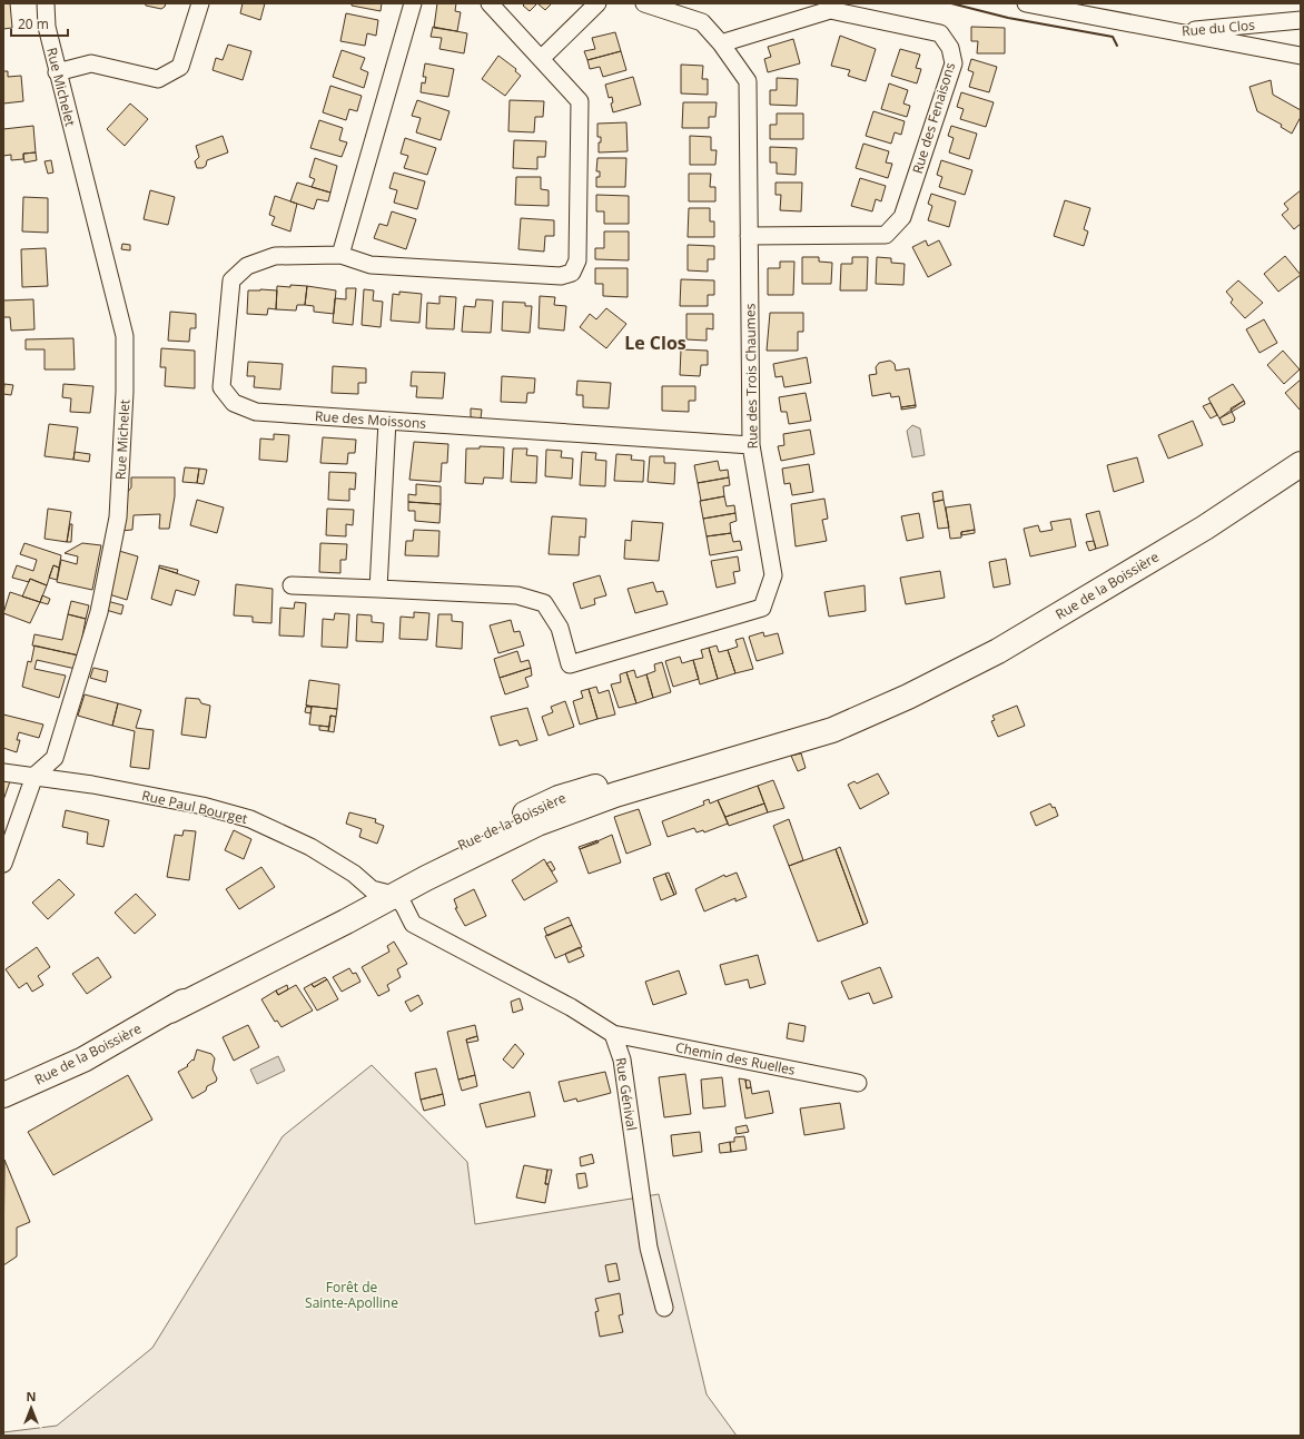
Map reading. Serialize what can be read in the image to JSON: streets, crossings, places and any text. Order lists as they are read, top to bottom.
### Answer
{
  "streets": {
    "main road": ["Rue de la Boissière"],
    "street": [
      "Rue du Clos",
      "Rue Michelet",
      "Rue des Fenaisons",
      "Rue des Trois Chaumes",
      "Rue des Moissons",
      "Rue Paul Bourget",
      "Chemin des Ruelles",
      "Rue Génival"
    ]
  },
  "crossings": [
    ["Rue Michelet", "Rue Paul Bourget"],
    ["Rue des Fenaisons", "Rue des Trois Chaumes"],
    ["Rue des Trois Chaumes", "Rue des Moissons"],
    ["Rue de la Boissière", "Rue Paul Bourget"],
    ["Chemin des Ruelles", "Rue Génival"]
  ],
  "districts": ["Le Clos"],
  "parks": ["Forêt de Sainte-Apolline"],
  "scale_bar": "20 m",
  "north": "top"
}
